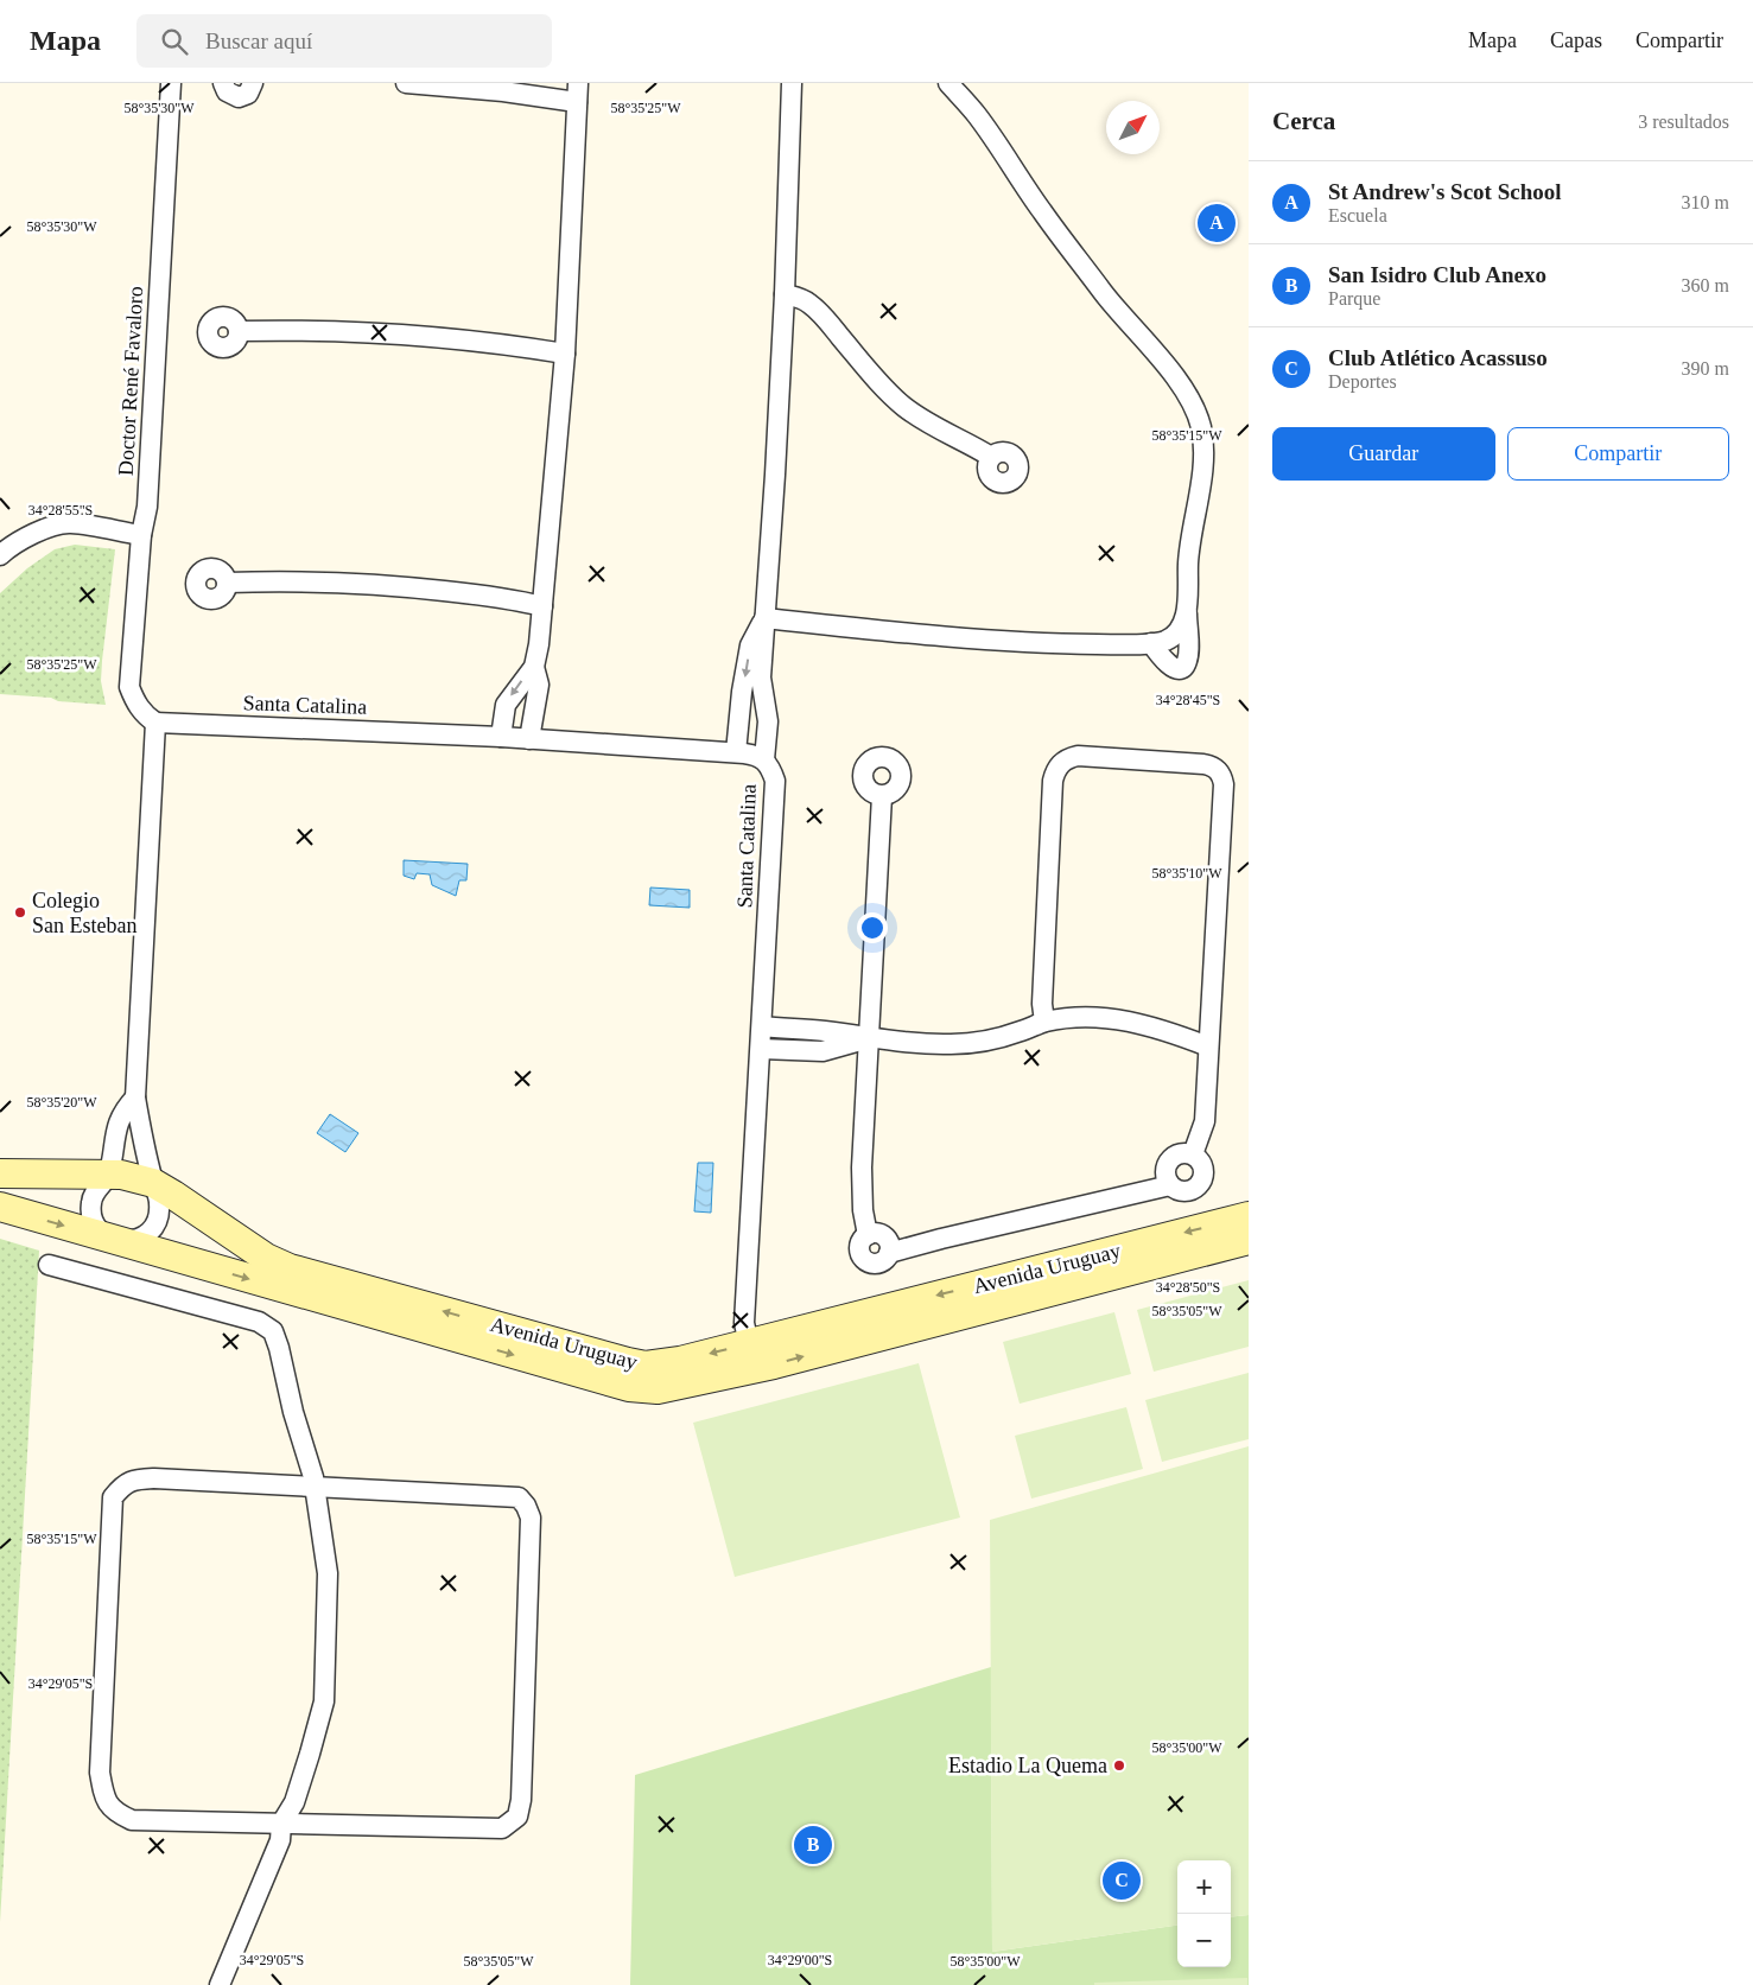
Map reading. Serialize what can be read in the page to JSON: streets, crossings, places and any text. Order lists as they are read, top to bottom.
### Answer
{
  "streets": {
    "main road": ["Avenida Uruguay"],
    "street": ["Doctor René Favaloro", "Santa Catalina"]
  },
  "crossings": [
    ["Doctor René Favaloro", "Santa Catalina"],
    ["Santa Catalina", "Avenida Uruguay"]
  ],
  "places": ["Colegio San Esteban", "Estadio La Quema"],
  "north": "top right",
  "page": {
    "header": "Mapa",
    "search": "Buscar aquí",
    "nav": ["Mapa", "Capas", "Compartir"],
    "heading": ["Cerca", "3 resultados"],
    "list": [
      {
        "mark": "A",
        "name": "St Andrew's Scot School",
        "note": "Escuela",
        "value": "310 m"
      },
      {
        "mark": "B",
        "name": "San Isidro Club Anexo",
        "note": "Parque",
        "value": "360 m"
      },
      {
        "mark": "C",
        "name": "Club Atlético Acassuso",
        "note": "Deportes",
        "value": "390 m"
      }
    ],
    "pins": ["A", "B", "C"],
    "buttons": ["Guardar", "Compartir"],
    "map_buttons": ["+", "−"]
  },
  "coordinates": [
    "58°35'30\"W",
    "58°35'25\"W",
    "58°35'15\"W",
    "34°28'55\"S",
    "34°28'45\"S",
    "58°35'10\"W",
    "58°35'20\"W",
    "34°28'50\"S",
    "58°35'05\"W",
    "34°29'05\"S",
    "58°35'00\"W",
    "34°29'00\"S"
  ]
}
